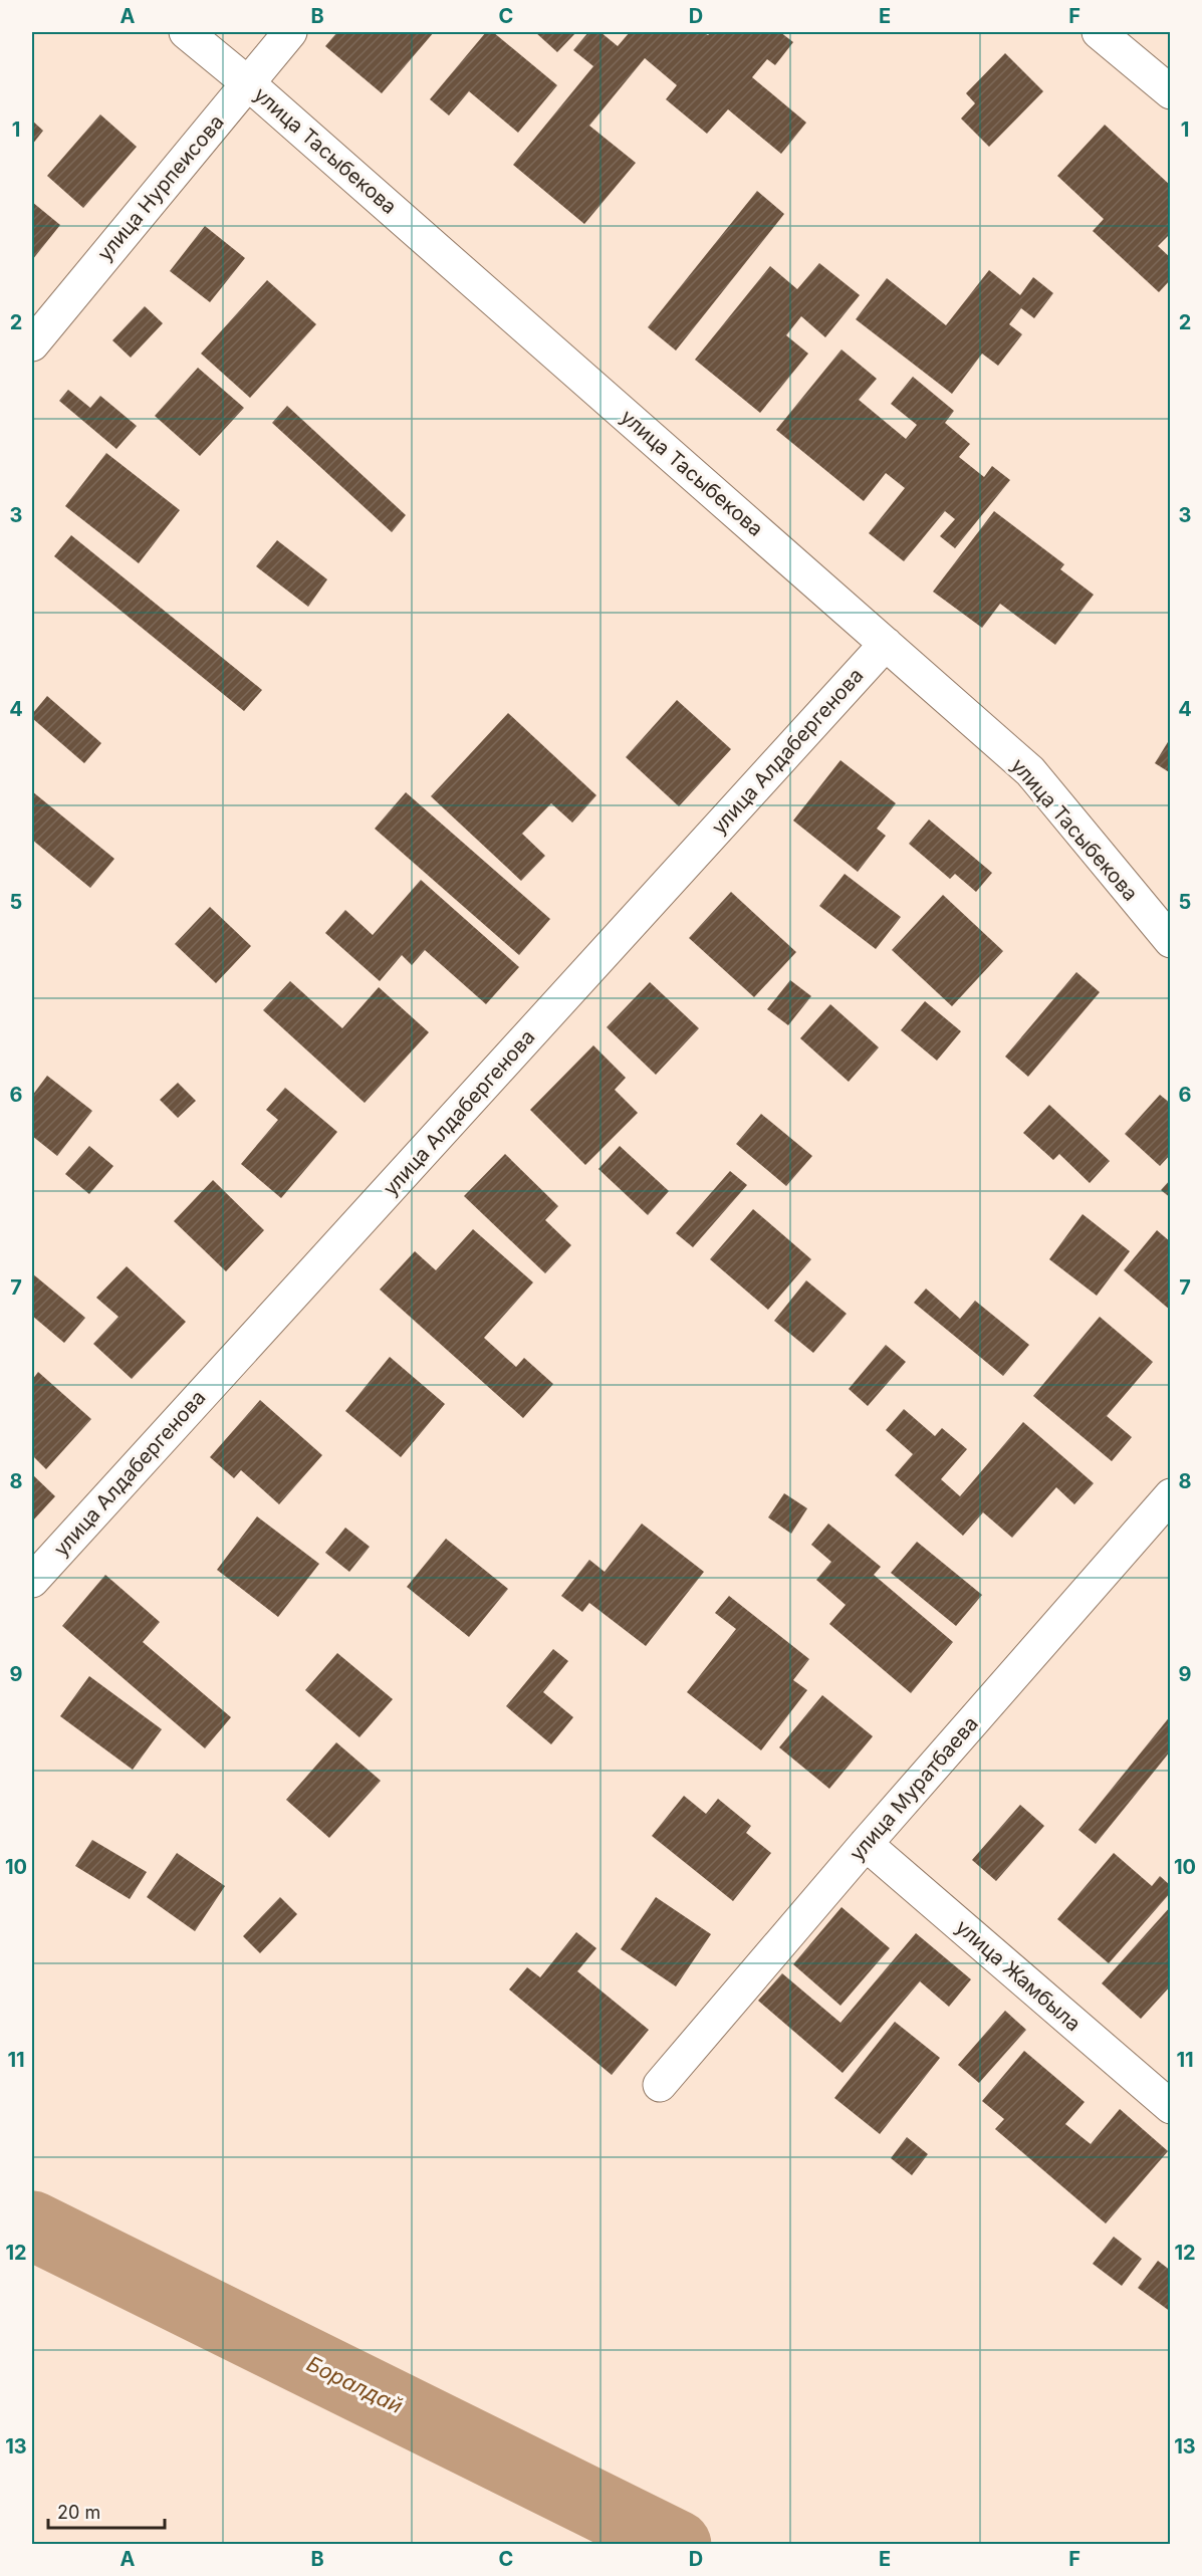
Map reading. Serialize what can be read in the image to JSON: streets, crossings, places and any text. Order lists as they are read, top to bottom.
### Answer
{
  "streets": {
    "street": [
      "улица Тасыбекова",
      "улица Нурпеисова",
      "улица Алдабергенова",
      "улица Муратбаева",
      "улица Жамбыла"
    ]
  },
  "crossings": [
    ["улица Тасыбекова", "улица Нурпеисова"],
    ["улица Тасыбекова", "улица Алдабергенова"],
    ["улица Муратбаева", "улица Жамбыла"]
  ],
  "water": ["Боралдай"],
  "scale_bar": "20 m",
  "grid": {
    "columns": [
      "A",
      "B",
      "C",
      "D",
      "E",
      "F"
    ],
    "rows": [
      "1",
      "2",
      "3",
      "4",
      "5",
      "6",
      "7",
      "8",
      "9",
      "10",
      "11",
      "12",
      "13"
    ]
  }
}
